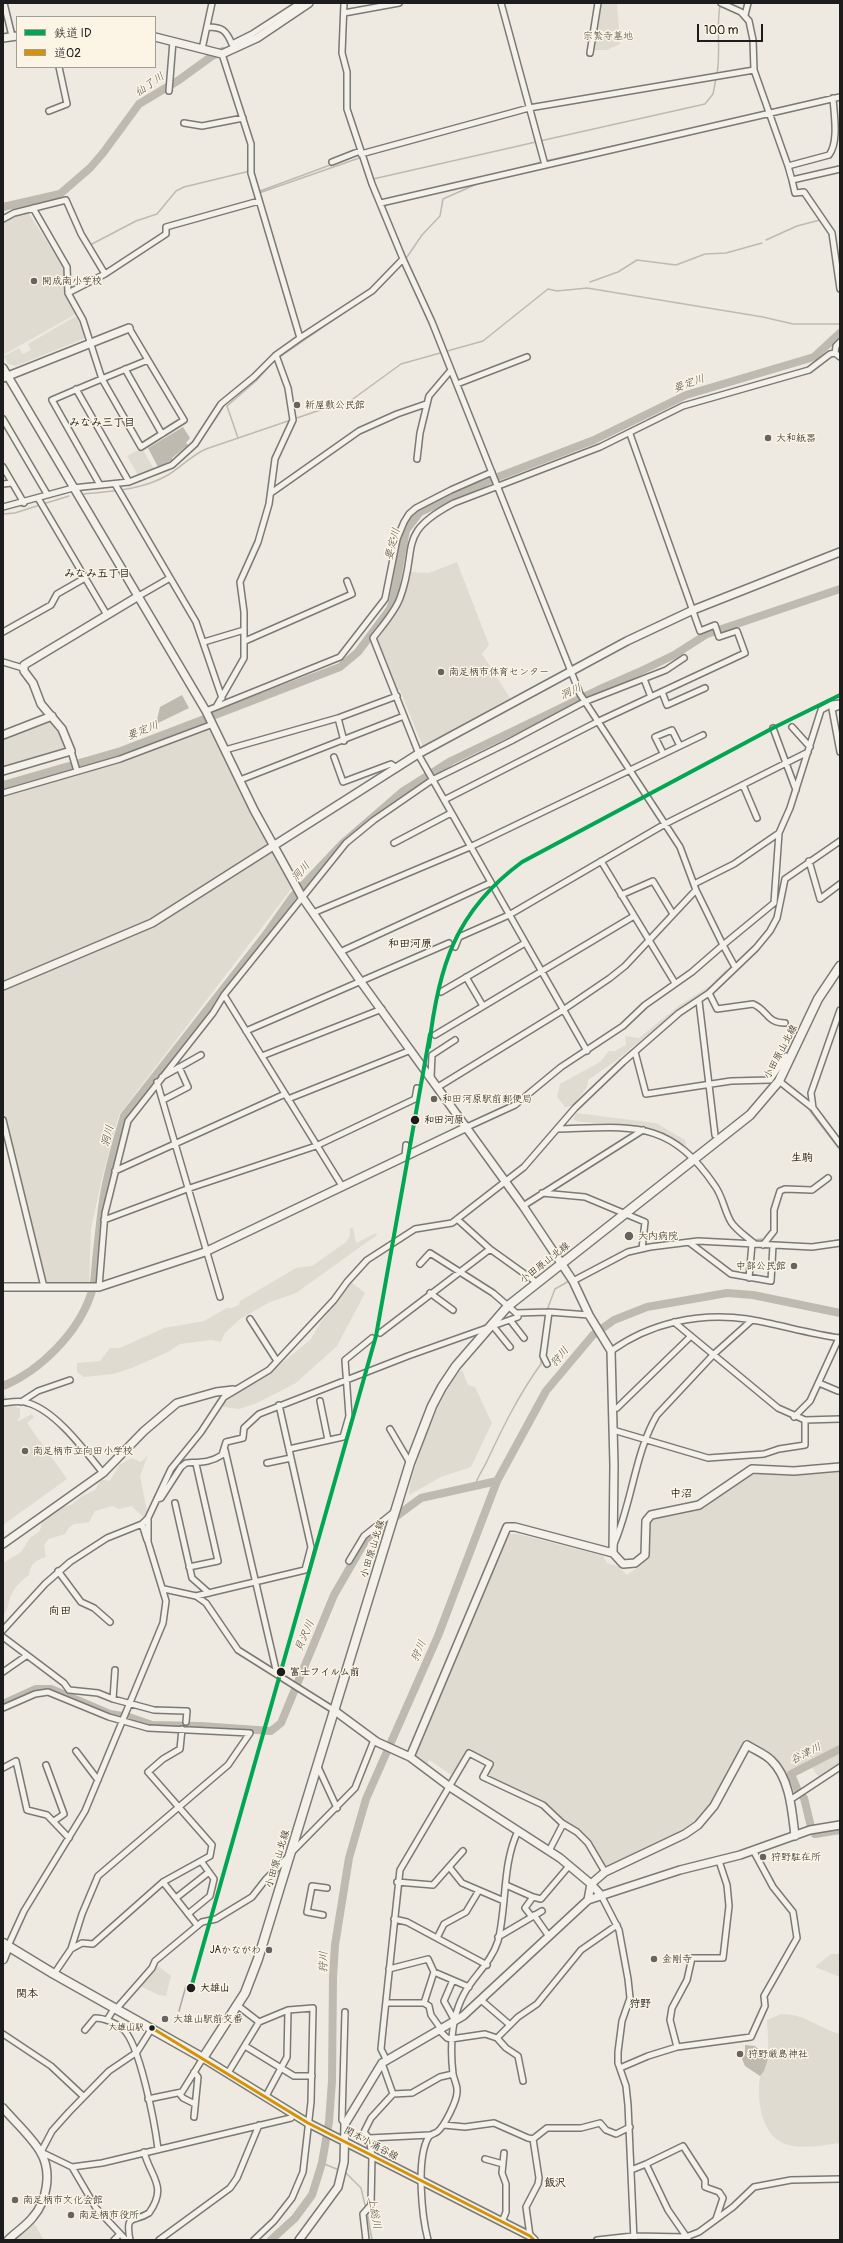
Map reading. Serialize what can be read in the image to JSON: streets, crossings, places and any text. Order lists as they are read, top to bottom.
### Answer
{
  "streets": {
    "main road": ["小田原山北線"],
    "street": ["関本小涌谷線"]
  },
  "crossings": [
    ["小田原山北線", "関本小涌谷線"]
  ],
  "districts": [
    "みなみ三丁目",
    "みなみ五丁目",
    "和田河原",
    "生駒",
    "中沼",
    "向田",
    "関本",
    "狩野",
    "飯沢"
  ],
  "water": [
    "仙了川",
    "要定川",
    "洞川",
    "狩川",
    "貝沢川",
    "谷津川",
    "上総川"
  ],
  "parks": ["宗繁寺墓地"],
  "places": [
    "開成南小学校",
    "新屋敷公民館",
    "大和紙器",
    "南足柄市体育センター",
    "和田河原駅前郵便局",
    "和田河原",
    "大内病院",
    "中部公民館",
    "南足柄市立向田小学校",
    "富士フイルム前",
    "狩野駐在所",
    "JAかながわ",
    "金剛寺",
    "大雄山",
    "大雄山駅前交番",
    "大雄山駅",
    "狩野厳島神社",
    "南足柄市文化会館",
    "南足柄市役所"
  ],
  "lines": ["rail line ID", "transit line 道02"],
  "legend": ["鉄道 ID", "道02"],
  "scale_bar": "100 m"
}
